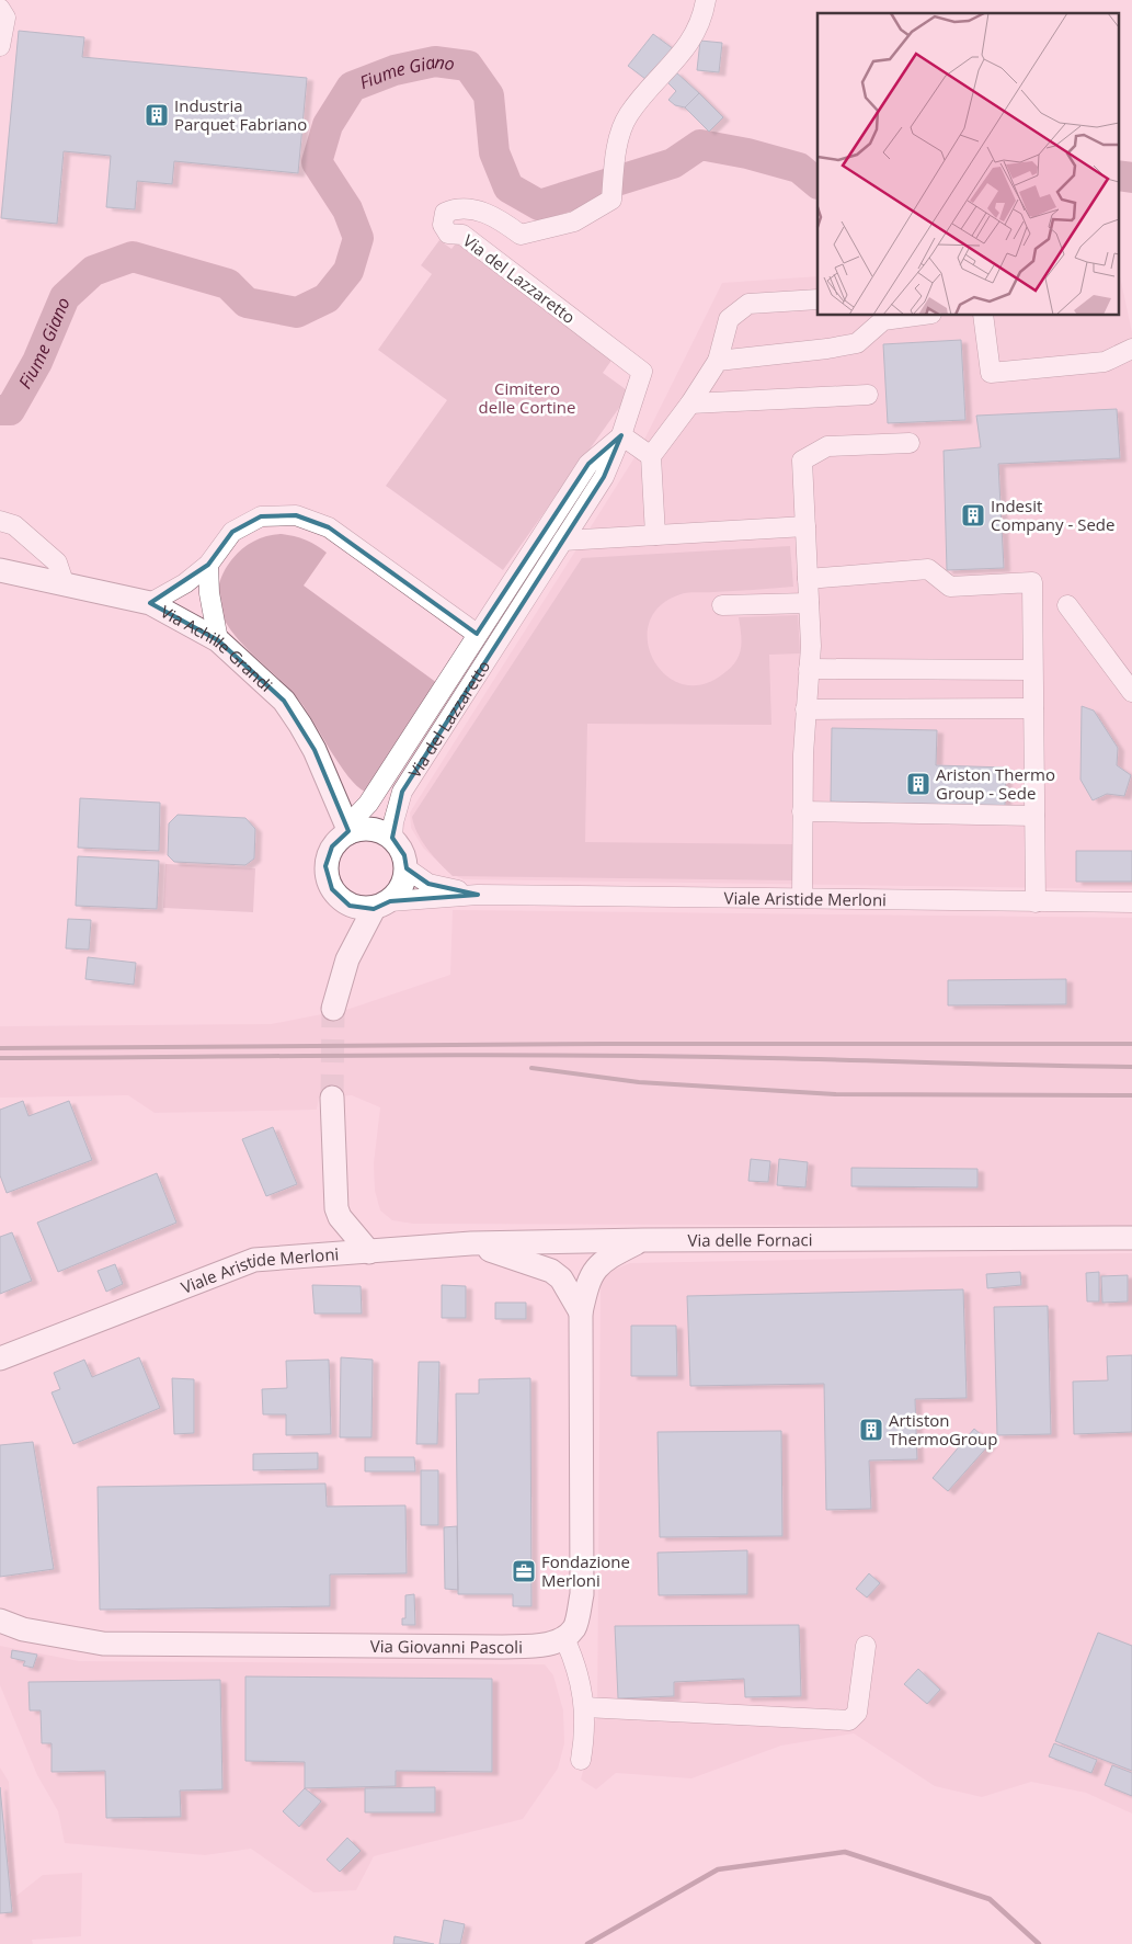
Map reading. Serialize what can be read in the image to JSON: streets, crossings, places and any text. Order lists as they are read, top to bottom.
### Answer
{
  "streets": {
    "main road": [
      "Via Achille Grandi",
      "Viale Aristide Merloni",
      "Via delle Fornaci",
      "Via Giovanni Pascoli"
    ],
    "street": ["Via del Lazzaretto"]
  },
  "crossings": [
    ["Via del Lazzaretto", "Via Achille Grandi"],
    ["Via del Lazzaretto", "Viale Aristide Merloni"],
    ["Via Achille Grandi", "Viale Aristide Merloni"],
    ["Viale Aristide Merloni", "Via delle Fornaci"]
  ],
  "water": ["Fiume Giano"],
  "parks": ["Cimitero delle Cortine"],
  "places": {
    "building": [
      "Industria Parquet Fabriano",
      "Indesit Company - Sede",
      "Ariston Thermo Group - Sede",
      "Artiston ThermoGroup"
    ],
    "office": ["Fondazione Merloni"]
  }
}
